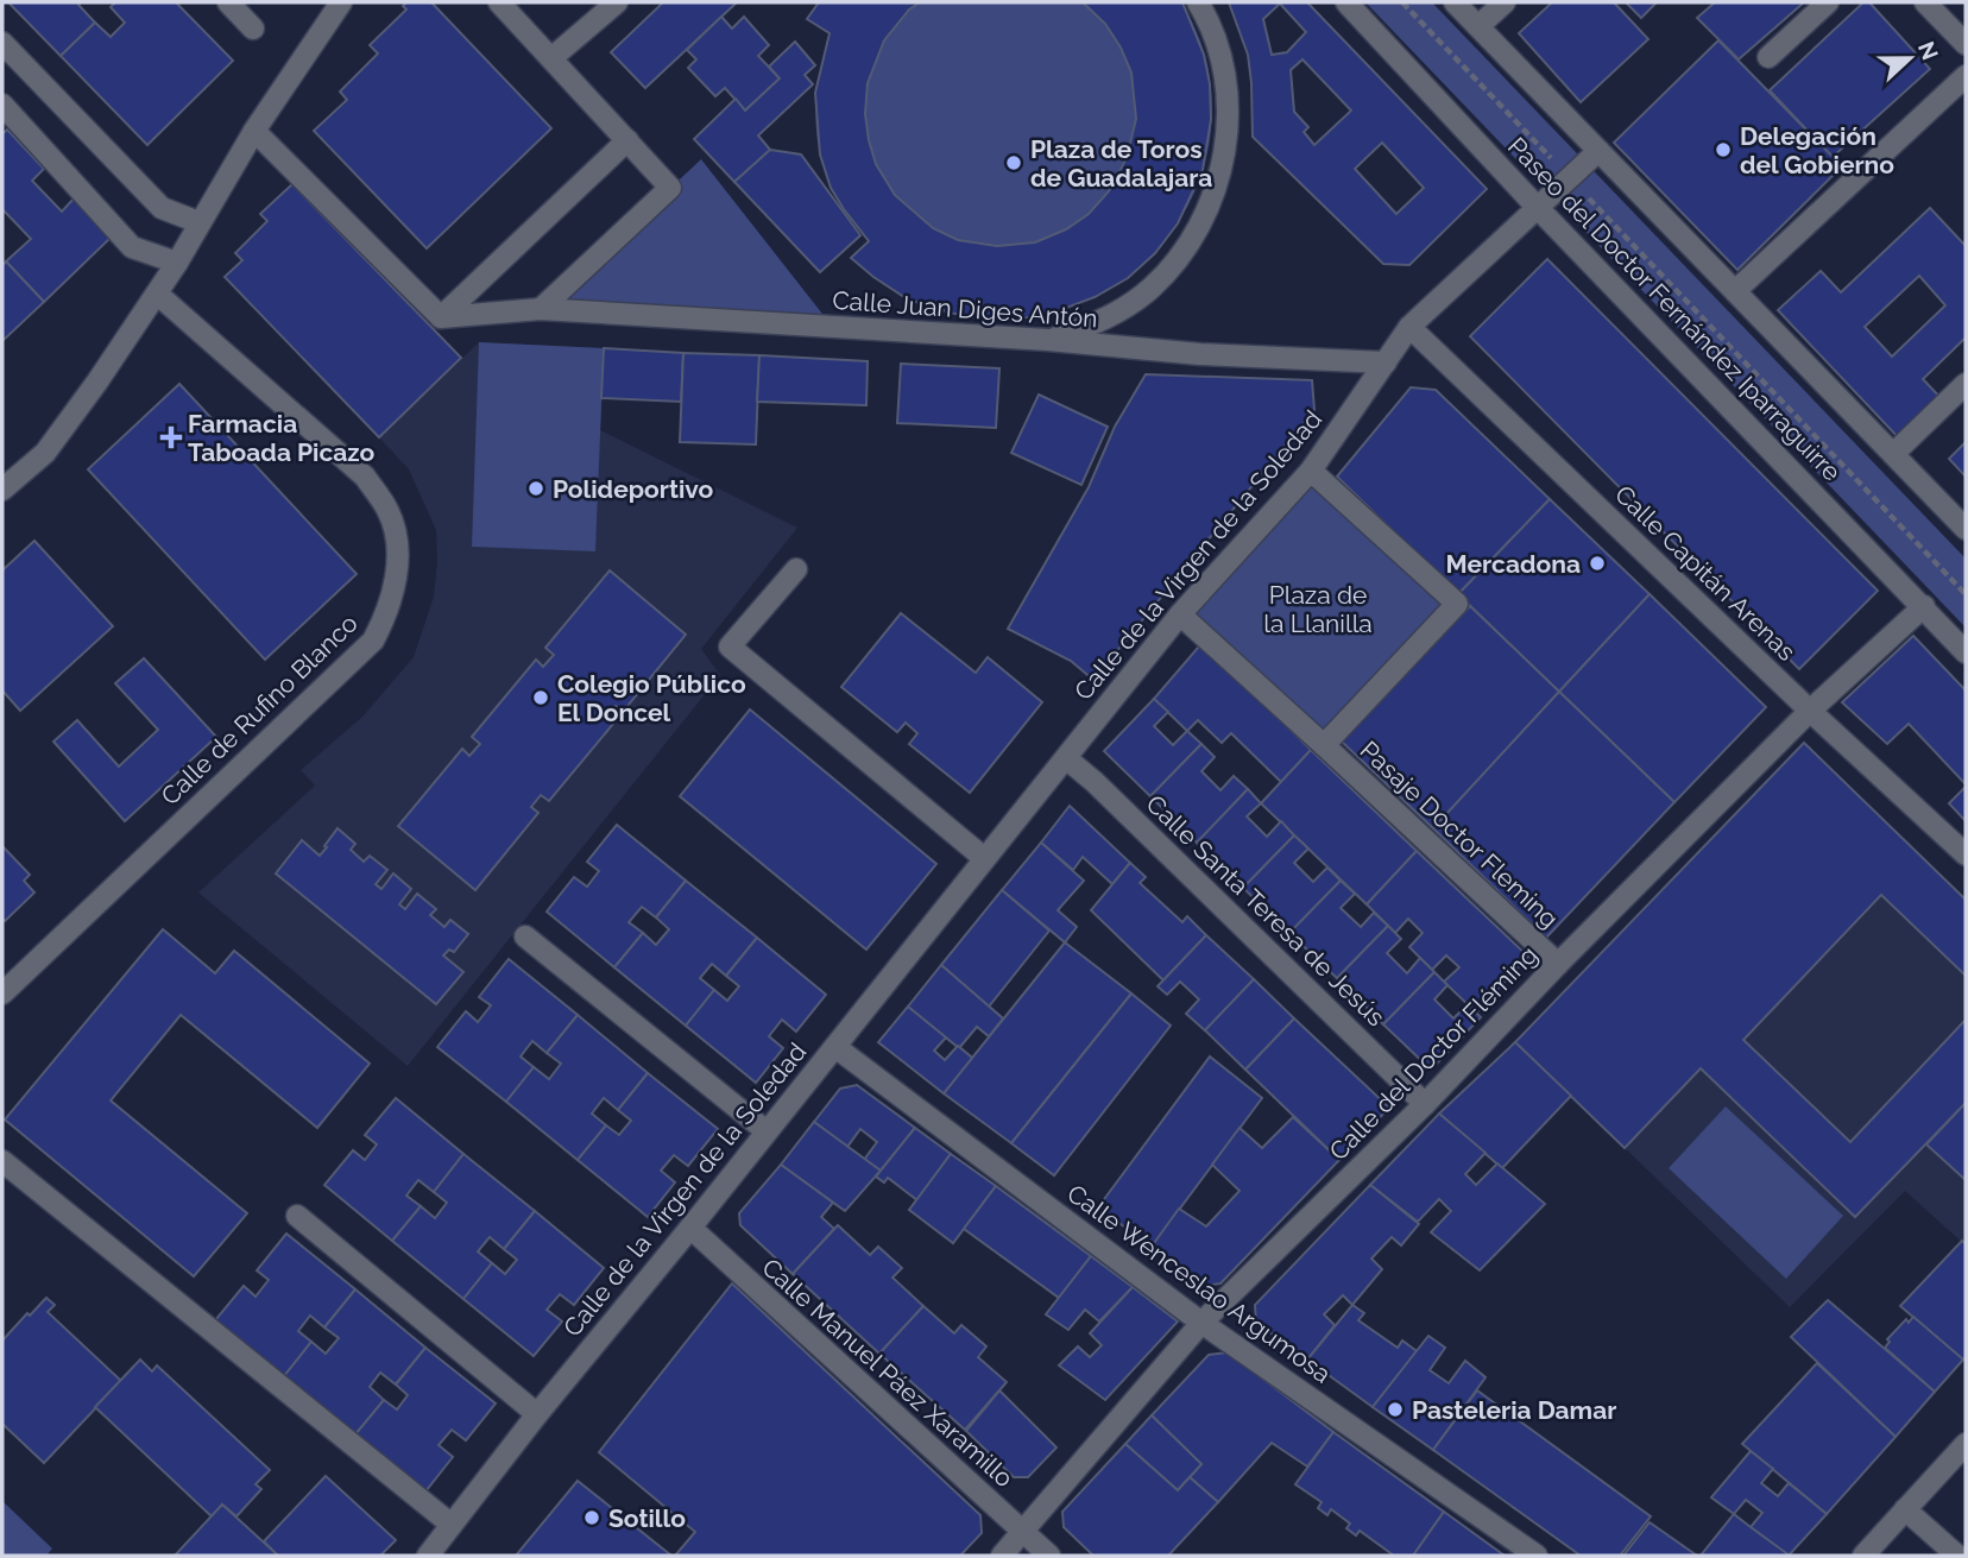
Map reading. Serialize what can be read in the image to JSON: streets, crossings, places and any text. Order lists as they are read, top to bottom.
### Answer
{
  "streets": {
    "street": [
      "Calle Juan Diges Antón",
      "Paseo del Doctor Fernández Iparraguirre",
      "Calle de la Virgen de la Soledad",
      "Calle Capitán Arenas",
      "Calle de Rufino Blanco",
      "Pasaje Doctor Fleming",
      "Calle Santa Teresa de Jesús",
      "Calle del Doctor Fléming",
      "Calle Wenceslao Argumosa",
      "Calle Manuel Páez Xaramillo"
    ]
  },
  "crossings": [
    ["Calle Juan Diges Antón", "Calle de la Virgen de la Soledad"],
    ["Paseo del Doctor Fernández Iparraguirre", "Calle de la Virgen de la Soledad"],
    ["Paseo del Doctor Fernández Iparraguirre", "Calle del Doctor Fléming"],
    ["Calle de la Virgen de la Soledad", "Calle Capitán Arenas"],
    ["Calle de la Virgen de la Soledad", "Calle Santa Teresa de Jesús"],
    ["Calle de la Virgen de la Soledad", "Calle Wenceslao Argumosa"],
    ["Calle de la Virgen de la Soledad", "Calle Manuel Páez Xaramillo"],
    ["Calle Capitán Arenas", "Calle del Doctor Fléming"],
    ["Pasaje Doctor Fleming", "Calle del Doctor Fléming"],
    ["Calle Santa Teresa de Jesús", "Calle del Doctor Fléming"],
    ["Calle del Doctor Fléming", "Calle Wenceslao Argumosa"],
    ["Calle del Doctor Fléming", "Calle Manuel Páez Xaramillo"]
  ],
  "parks": ["Plaza de la Llanilla"],
  "places": {
    "other": [
      "Delegación del Gobierno",
      "Plaza de Toros de Guadalajara",
      "Polideportivo",
      "Mercadona",
      "Colegio Público El Doncel",
      "Pasteleria Damar",
      "Sotillo"
    ],
    "health": ["Farmacia Taboada Picazo"]
  },
  "north": "right"
}
